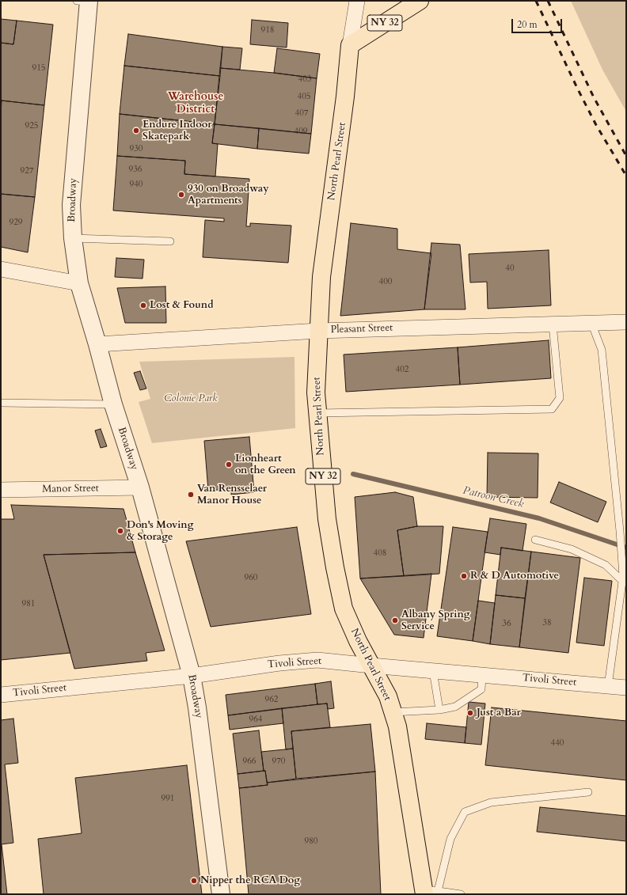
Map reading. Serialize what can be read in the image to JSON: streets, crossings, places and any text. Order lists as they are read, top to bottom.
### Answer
{
  "streets": {
    "main road": ["NY 32", "North Pearl Street"],
    "street": [
      "Broadway",
      "Pleasant Street",
      "Manor Street",
      "Tivoli Street"
    ]
  },
  "crossings": [
    ["NY 32", "North Pearl Street"],
    ["North Pearl Street", "Pleasant Street"],
    ["North Pearl Street", "Tivoli Street"],
    ["Broadway", "Pleasant Street"],
    ["Broadway", "Manor Street"],
    ["Broadway", "Tivoli Street"]
  ],
  "districts": ["Warehouse District"],
  "water": ["Patroon Creek"],
  "parks": ["Colonie Park"],
  "places": [
    "Endure Indoor Skatepark",
    "930 on Broadway Apartments",
    "Lost & Found",
    "Lionheart on the Green",
    "Van Rensselaer Manor House",
    "Don's Moving & Storage",
    "R & D Automotive",
    "Albany Spring Service",
    "Just a Bar",
    "Nipper the RCA Dog"
  ],
  "house_numbers": [
    "918",
    "915",
    "403",
    "405",
    "407",
    "925",
    "409",
    "930",
    "936",
    "927",
    "940",
    "929",
    "40",
    "400",
    "402",
    "408",
    "960",
    "981",
    "38",
    "36",
    "962",
    "964",
    "440",
    "966",
    "970",
    "991",
    "980"
  ],
  "scale_bar": "20 m"
}
